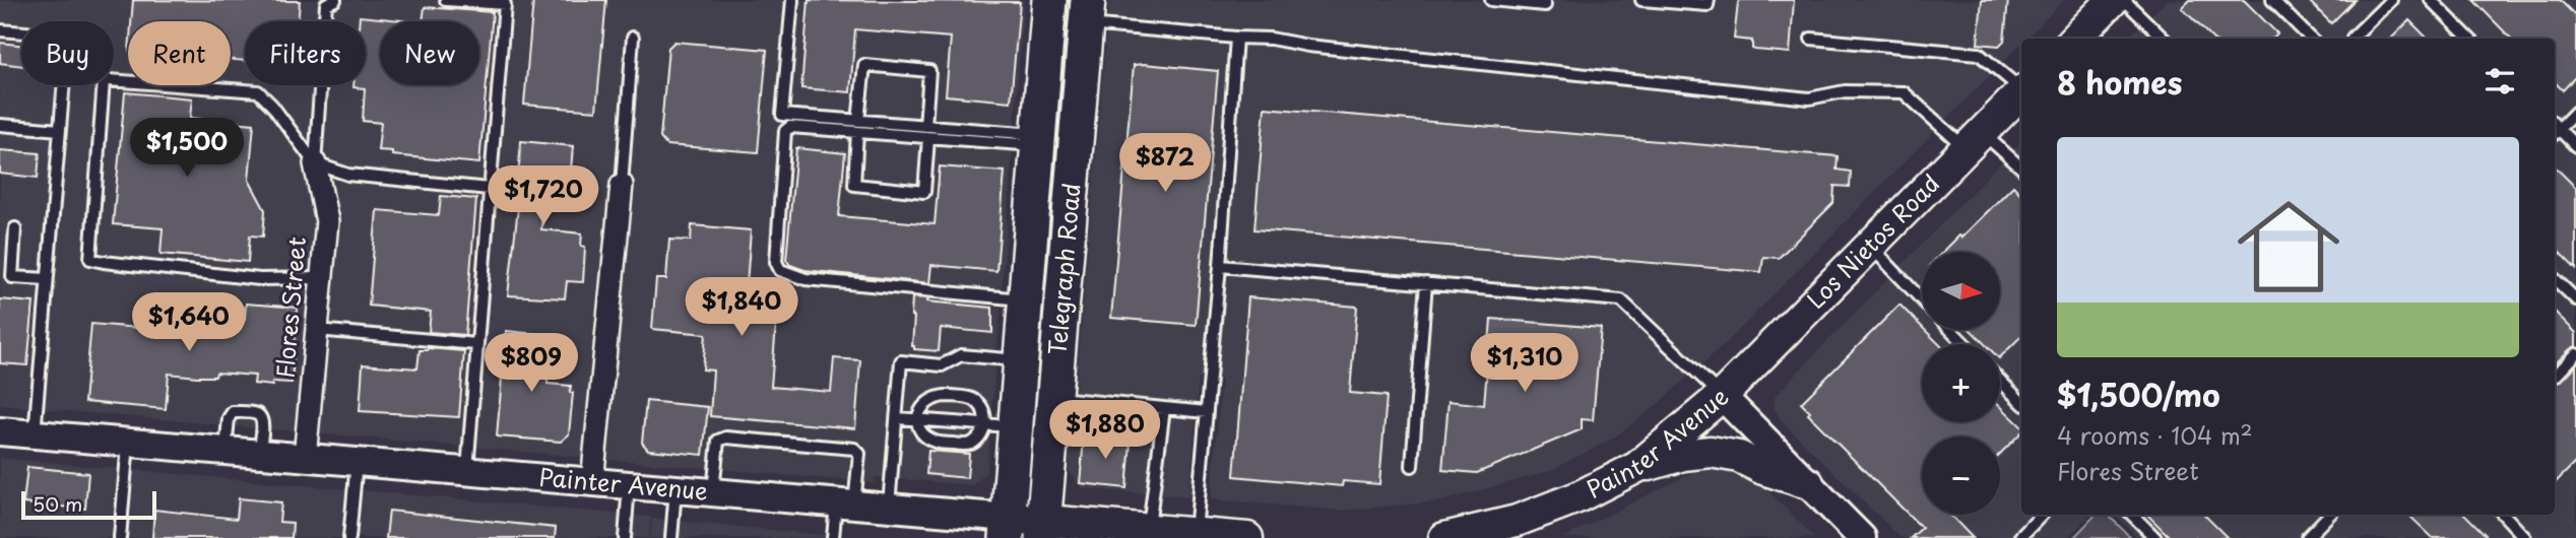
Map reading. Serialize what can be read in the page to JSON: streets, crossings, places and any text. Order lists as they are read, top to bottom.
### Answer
{
  "streets": {
    "main road": ["Los Nietos Road", "Telegraph Road", "Painter Avenue"],
    "street": ["Flores Street"]
  },
  "crossings": [
    ["Los Nietos Road", "Painter Avenue"],
    ["Telegraph Road", "Painter Avenue"],
    ["Flores Street", "Painter Avenue"]
  ],
  "scale_bar": "50 m",
  "north": "right",
  "page": {
    "chip": [
      "Buy",
      "Rent",
      "Filters",
      "New"
    ],
    "heading": "8 homes",
    "price": [
      "$1,500",
      "$872",
      "$1,720",
      "$1,840",
      "$1,640",
      "$809",
      "$1,310",
      "$1,880"
    ],
    "list": [
      {
        "name": "$1,500/mo",
        "note": "4 rooms · 104 m² · Flores Street"
      }
    ],
    "map_buttons": ["+", "−"],
    "scale": "50 m"
  }
}
